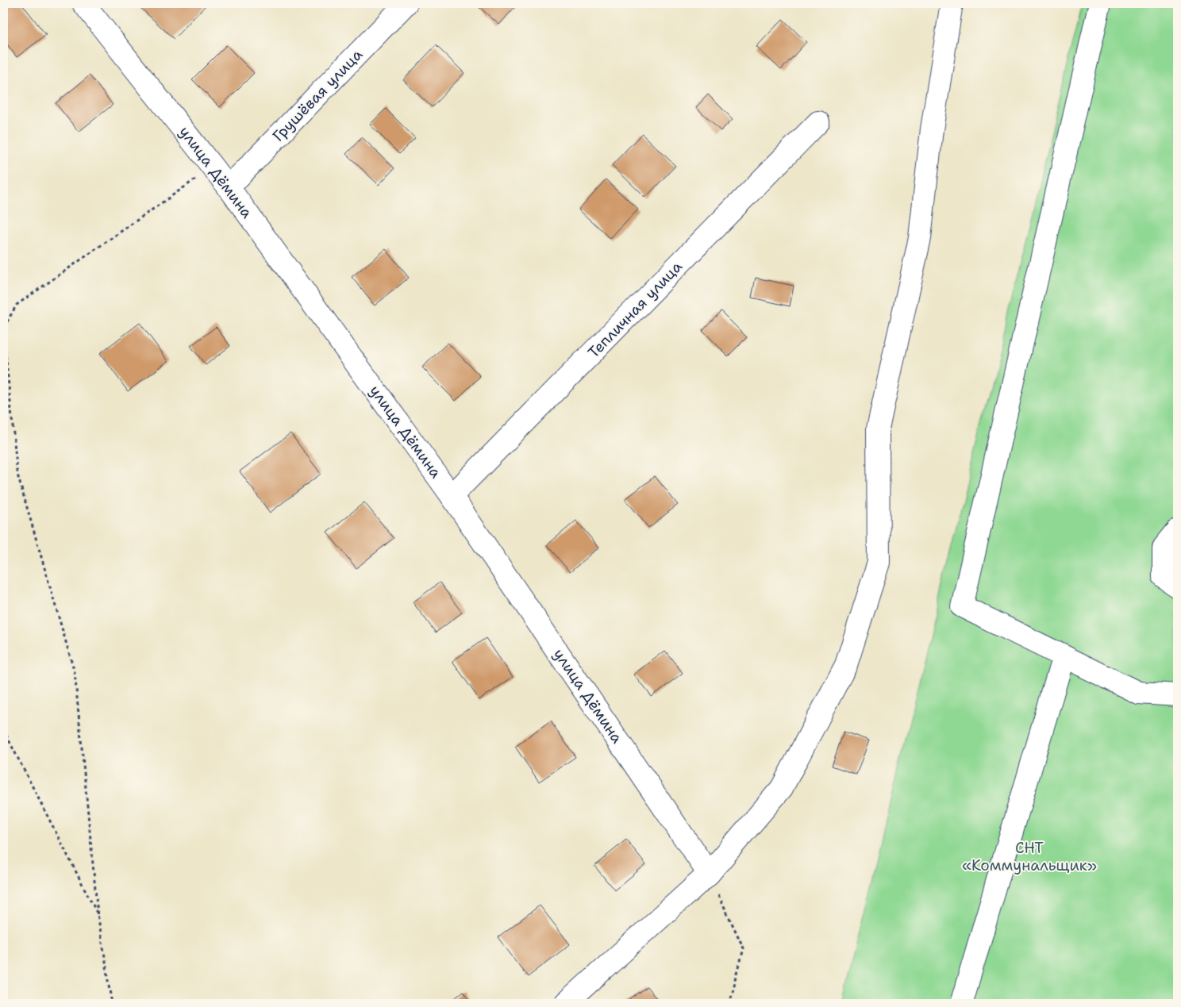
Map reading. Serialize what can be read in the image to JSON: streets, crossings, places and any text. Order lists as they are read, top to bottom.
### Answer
{
  "streets": {
    "street": ["Грушёвая улица", "улица Дёмина", "Тепличная улица"]
  },
  "crossings": [
    ["Грушёвая улица", "улица Дёмина"],
    ["улица Дёмина", "Тепличная улица"]
  ],
  "parks": ["СНТ «Коммунальщик»"]
}
